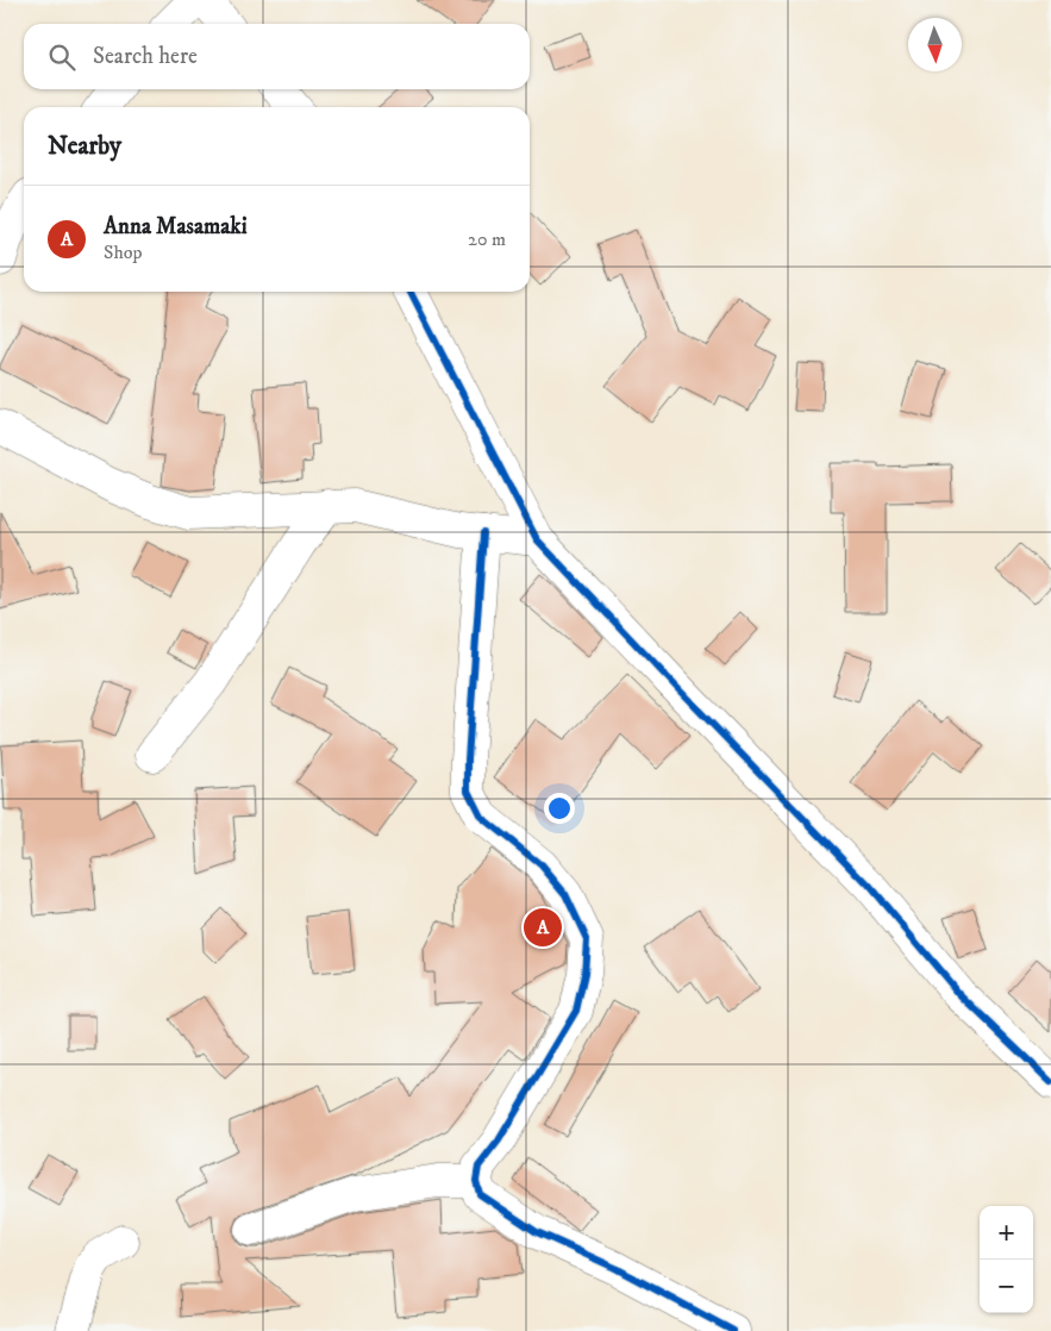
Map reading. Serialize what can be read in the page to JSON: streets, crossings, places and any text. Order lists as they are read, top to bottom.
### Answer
{
  "north": "bottom",
  "page": {
    "search": "Search here",
    "heading": "Nearby",
    "list": [
      {
        "mark": "A",
        "name": "Anna Masamaki",
        "note": "Shop",
        "value": "20 m"
      }
    ],
    "pins": "A",
    "map_buttons": ["+", "−"]
  }
}
